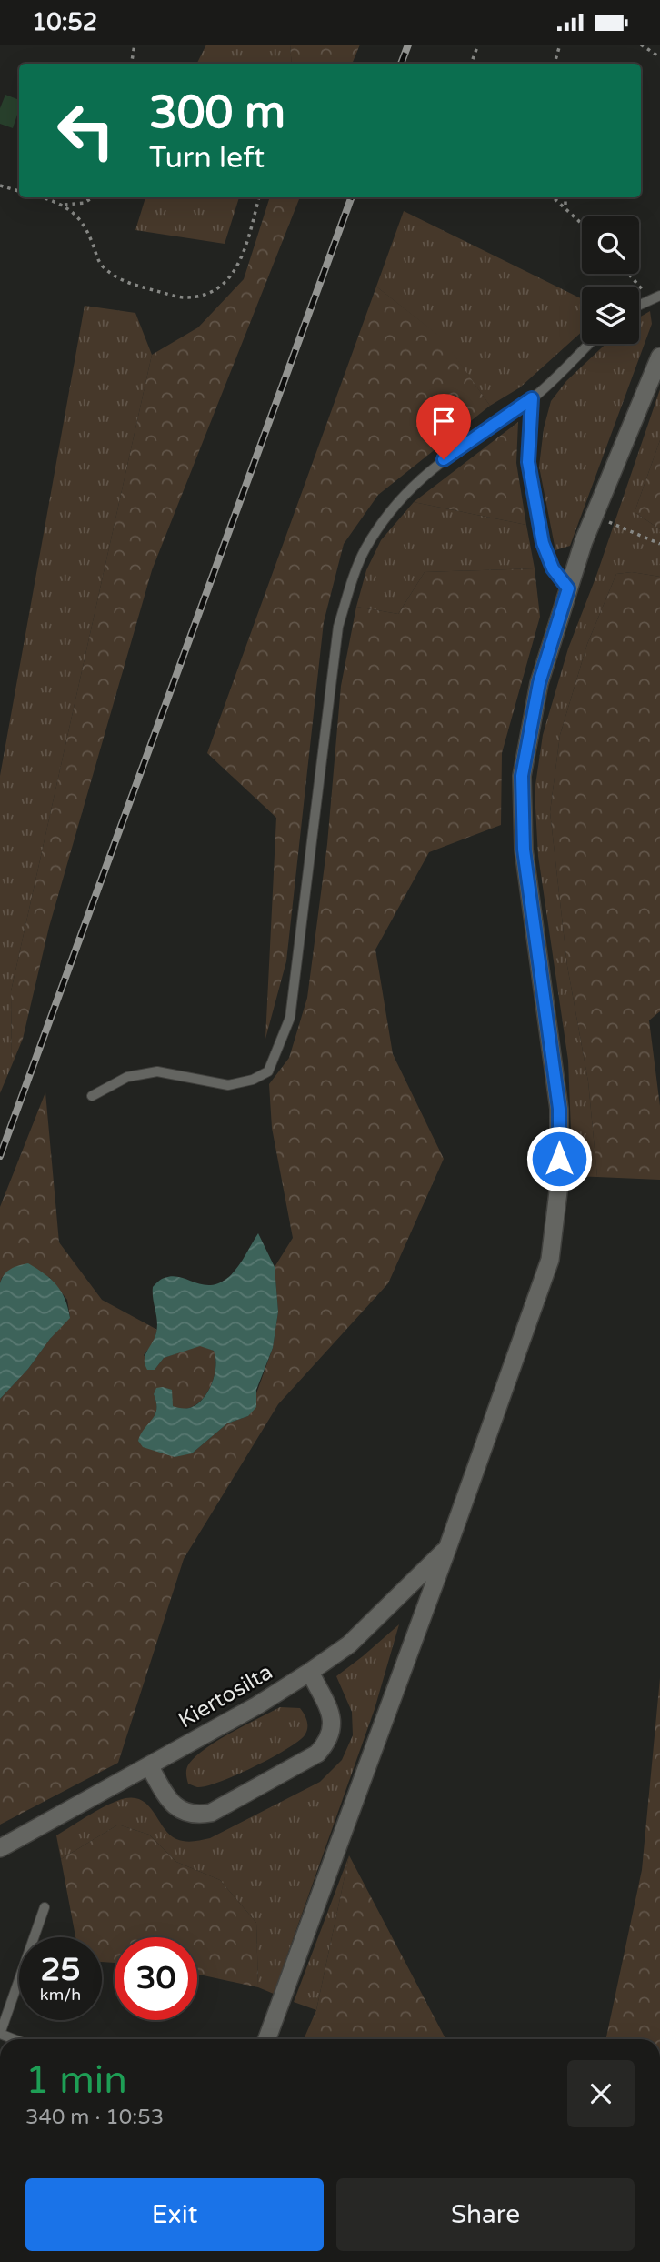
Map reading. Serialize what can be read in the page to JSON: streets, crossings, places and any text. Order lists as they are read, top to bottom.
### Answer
{
  "streets": {
    "street": ["Kiertosilta"]
  },
  "page": {
    "status": "10:52",
    "turn": ["300 m", "Turn left"],
    "speed": "25 km/h",
    "limit": "30",
    "heading": ["1 min", "340 m · 10:53"],
    "buttons": ["Exit", "Share"]
  }
}
